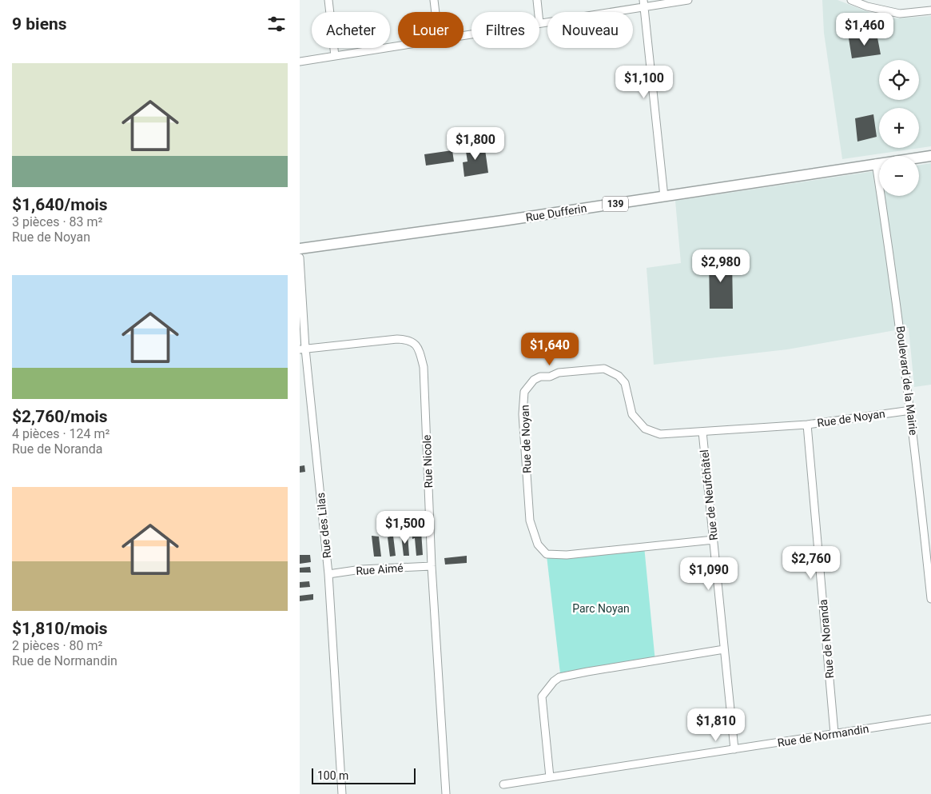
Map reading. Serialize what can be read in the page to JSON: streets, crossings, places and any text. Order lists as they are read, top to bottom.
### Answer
{
  "streets": {
    "main road": ["139", "Rue Dufferin"],
    "street": [
      "Boulevard de la Mairie",
      "Rue de Noyan",
      "Rue Nicole",
      "Rue de Neufchâtel",
      "Rue des Lilas",
      "Rue Aimé",
      "Rue de Noranda",
      "Rue de Normandin"
    ]
  },
  "crossings": [
    ["Rue Dufferin", "Boulevard de la Mairie"],
    ["Boulevard de la Mairie", "Rue de Noyan"],
    ["Rue de Noyan", "Rue de Neufchâtel"],
    ["Rue de Noyan", "Rue de Noranda"],
    ["Rue Nicole", "Rue des Lilas"],
    ["Rue Nicole", "Rue Aimé"],
    ["Rue de Neufchâtel", "Rue de Normandin"],
    ["Rue des Lilas", "Rue Aimé"],
    ["Rue de Noranda", "Rue de Normandin"]
  ],
  "parks": ["Parc Noyan"],
  "scale_bar": "100 m",
  "page": {
    "heading": "9 biens",
    "chip": [
      "Acheter",
      "Louer",
      "Filtres",
      "Nouveau"
    ],
    "price": [
      "$1,460",
      "$1,100",
      "$1,800",
      "$2,980",
      "$1,640",
      "$1,500",
      "$2,760",
      "$1,090",
      "$1,810"
    ],
    "list": [
      {
        "name": "$1,640/mois",
        "note": "3 pièces · 83 m² · Rue de Noyan"
      },
      {
        "name": "$2,760/mois",
        "note": "4 pièces · 124 m² · Rue de Noranda"
      },
      {
        "name": "$1,810/mois",
        "note": "2 pièces · 80 m² · Rue de Normandin"
      }
    ],
    "map_buttons": ["+", "−"],
    "scale": "100 m"
  }
}
